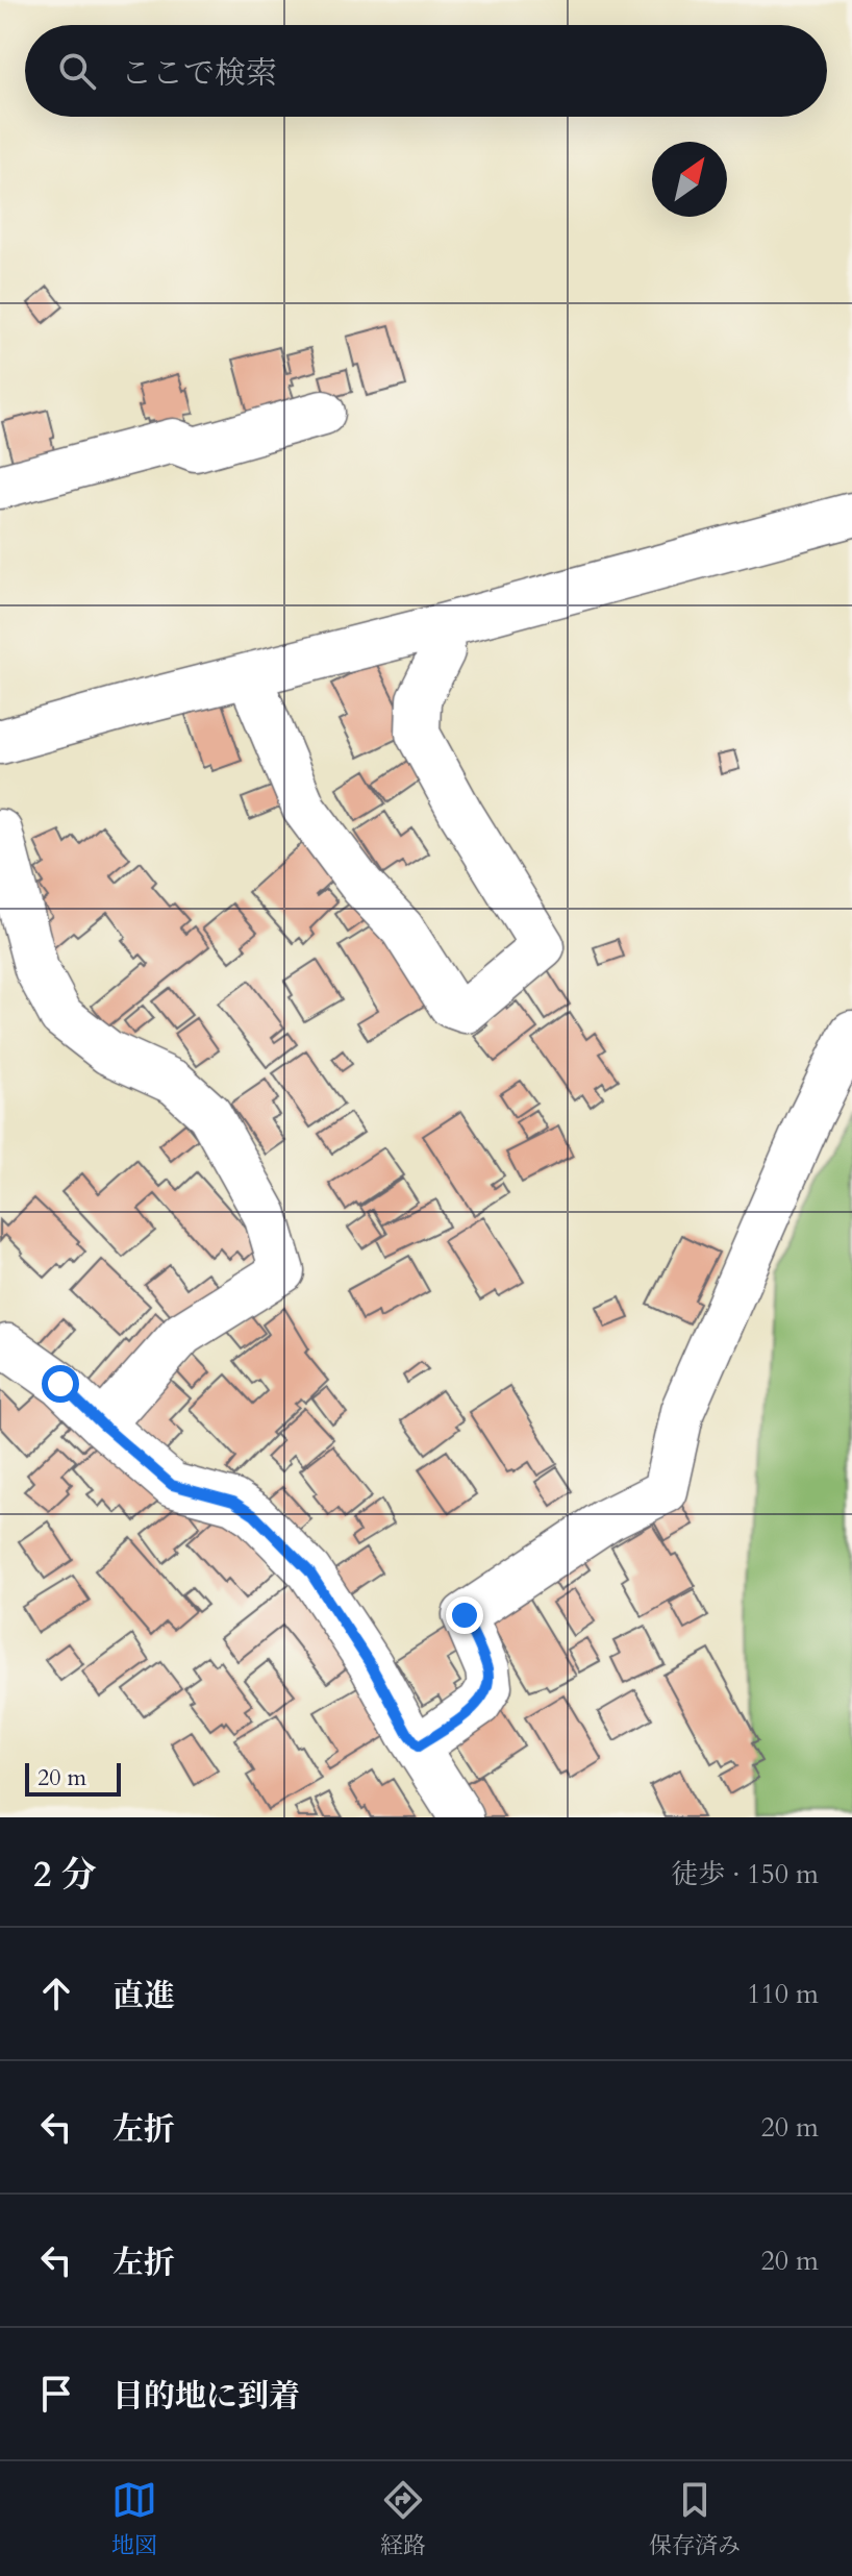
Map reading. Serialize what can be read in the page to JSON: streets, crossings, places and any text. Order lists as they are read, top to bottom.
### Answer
{
  "scale_bar": "20 m",
  "north": "top right",
  "page": {
    "search": "ここで検索",
    "scale": "20 m",
    "heading": ["2 分", "徒歩 · 150 m"],
    "list": [
      ["直進", "110 m"],
      ["左折", "20 m"],
      ["左折", "20 m"],
      "目的地に到着"
    ],
    "nav": ["地図", "経路", "保存済み"]
  }
}
